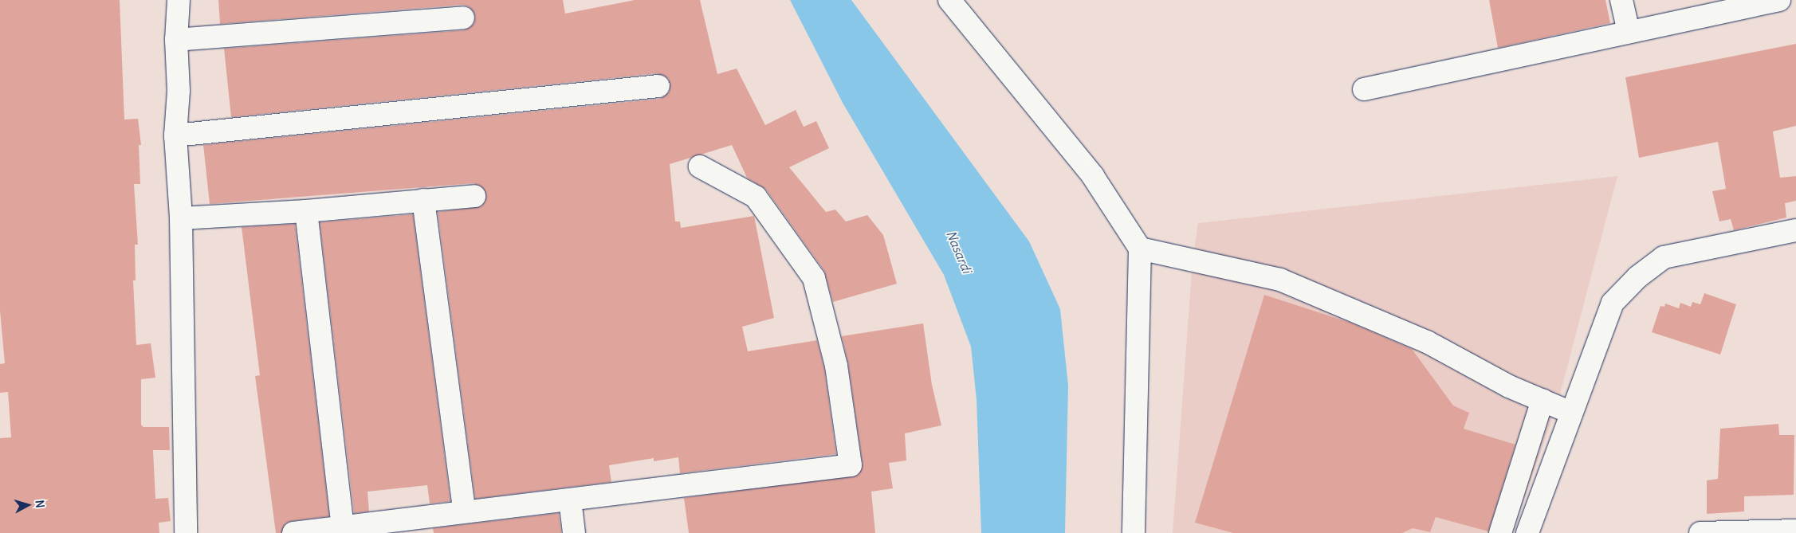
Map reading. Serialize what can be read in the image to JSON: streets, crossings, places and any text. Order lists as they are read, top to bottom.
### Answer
{
  "water": ["Nasardi"],
  "north": "right"
}
